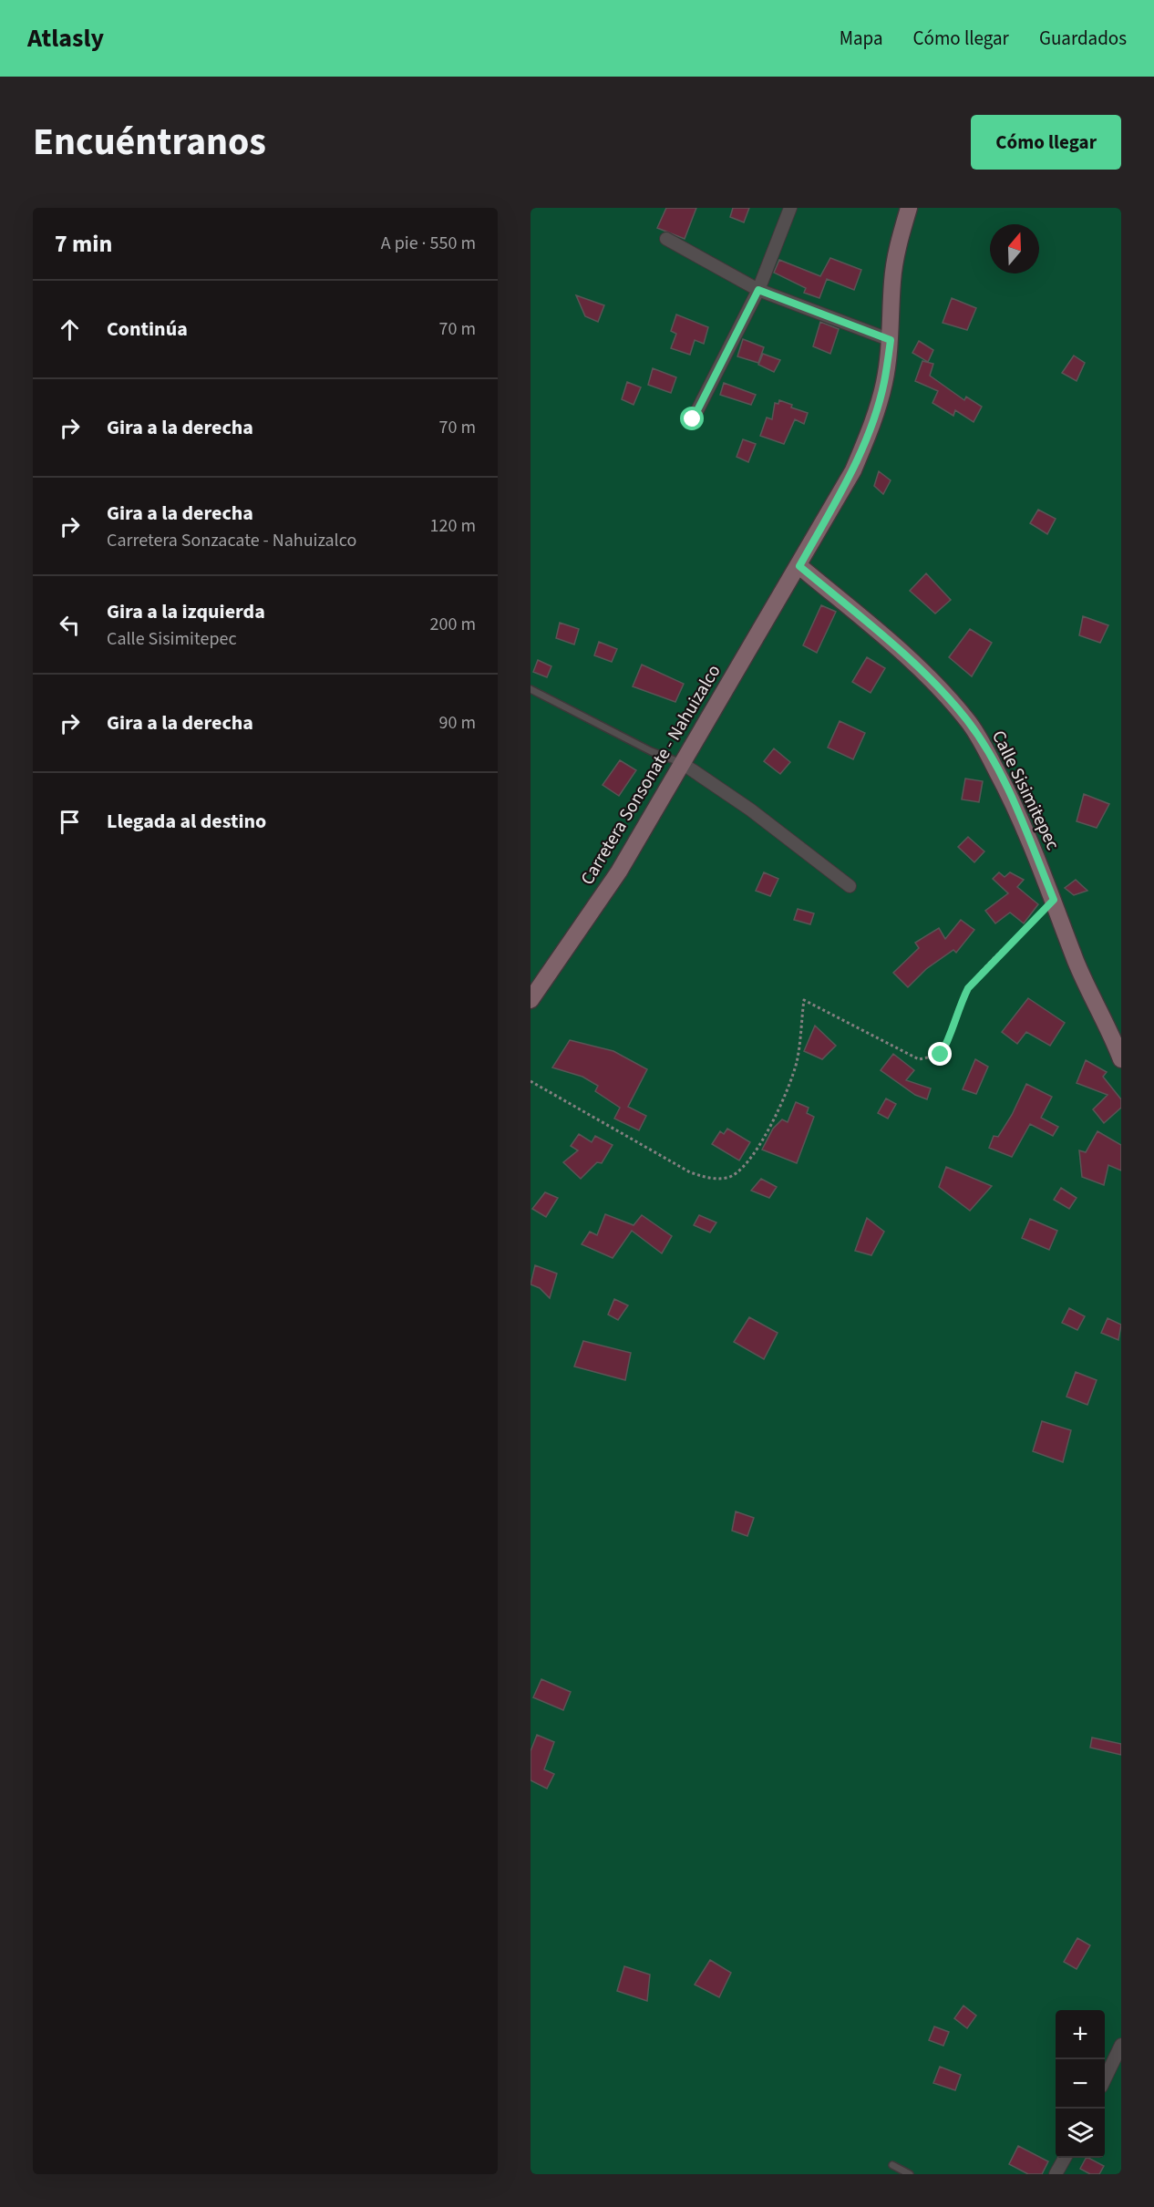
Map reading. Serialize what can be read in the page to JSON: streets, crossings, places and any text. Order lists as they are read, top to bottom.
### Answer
{
  "streets": {
    "street": ["Carretera Sonsonate - Nahuizalco", "Calle Sisimitepec"]
  },
  "crossings": [
    ["Carretera Sonsonate - Nahuizalco", "Calle Sisimitepec"]
  ],
  "north": "top",
  "page": {
    "header": "Atlasly",
    "nav": ["Mapa", "Cómo llegar", "Guardados"],
    "title": "Encuéntranos",
    "buttons": "Cómo llegar",
    "heading": ["7 min", "A pie · 550 m"],
    "list": [
      ["Continúa", "70 m"],
      ["Gira a la derecha", "70 m"],
      ["Gira a la derecha", "Carretera Sonzacate - Nahuizalco", "120 m"],
      ["Gira a la izquierda", "Calle Sisimitepec", "200 m"],
      ["Gira a la derecha", "90 m"],
      "Llegada al destino"
    ],
    "map_buttons": ["+", "−"]
  }
}
